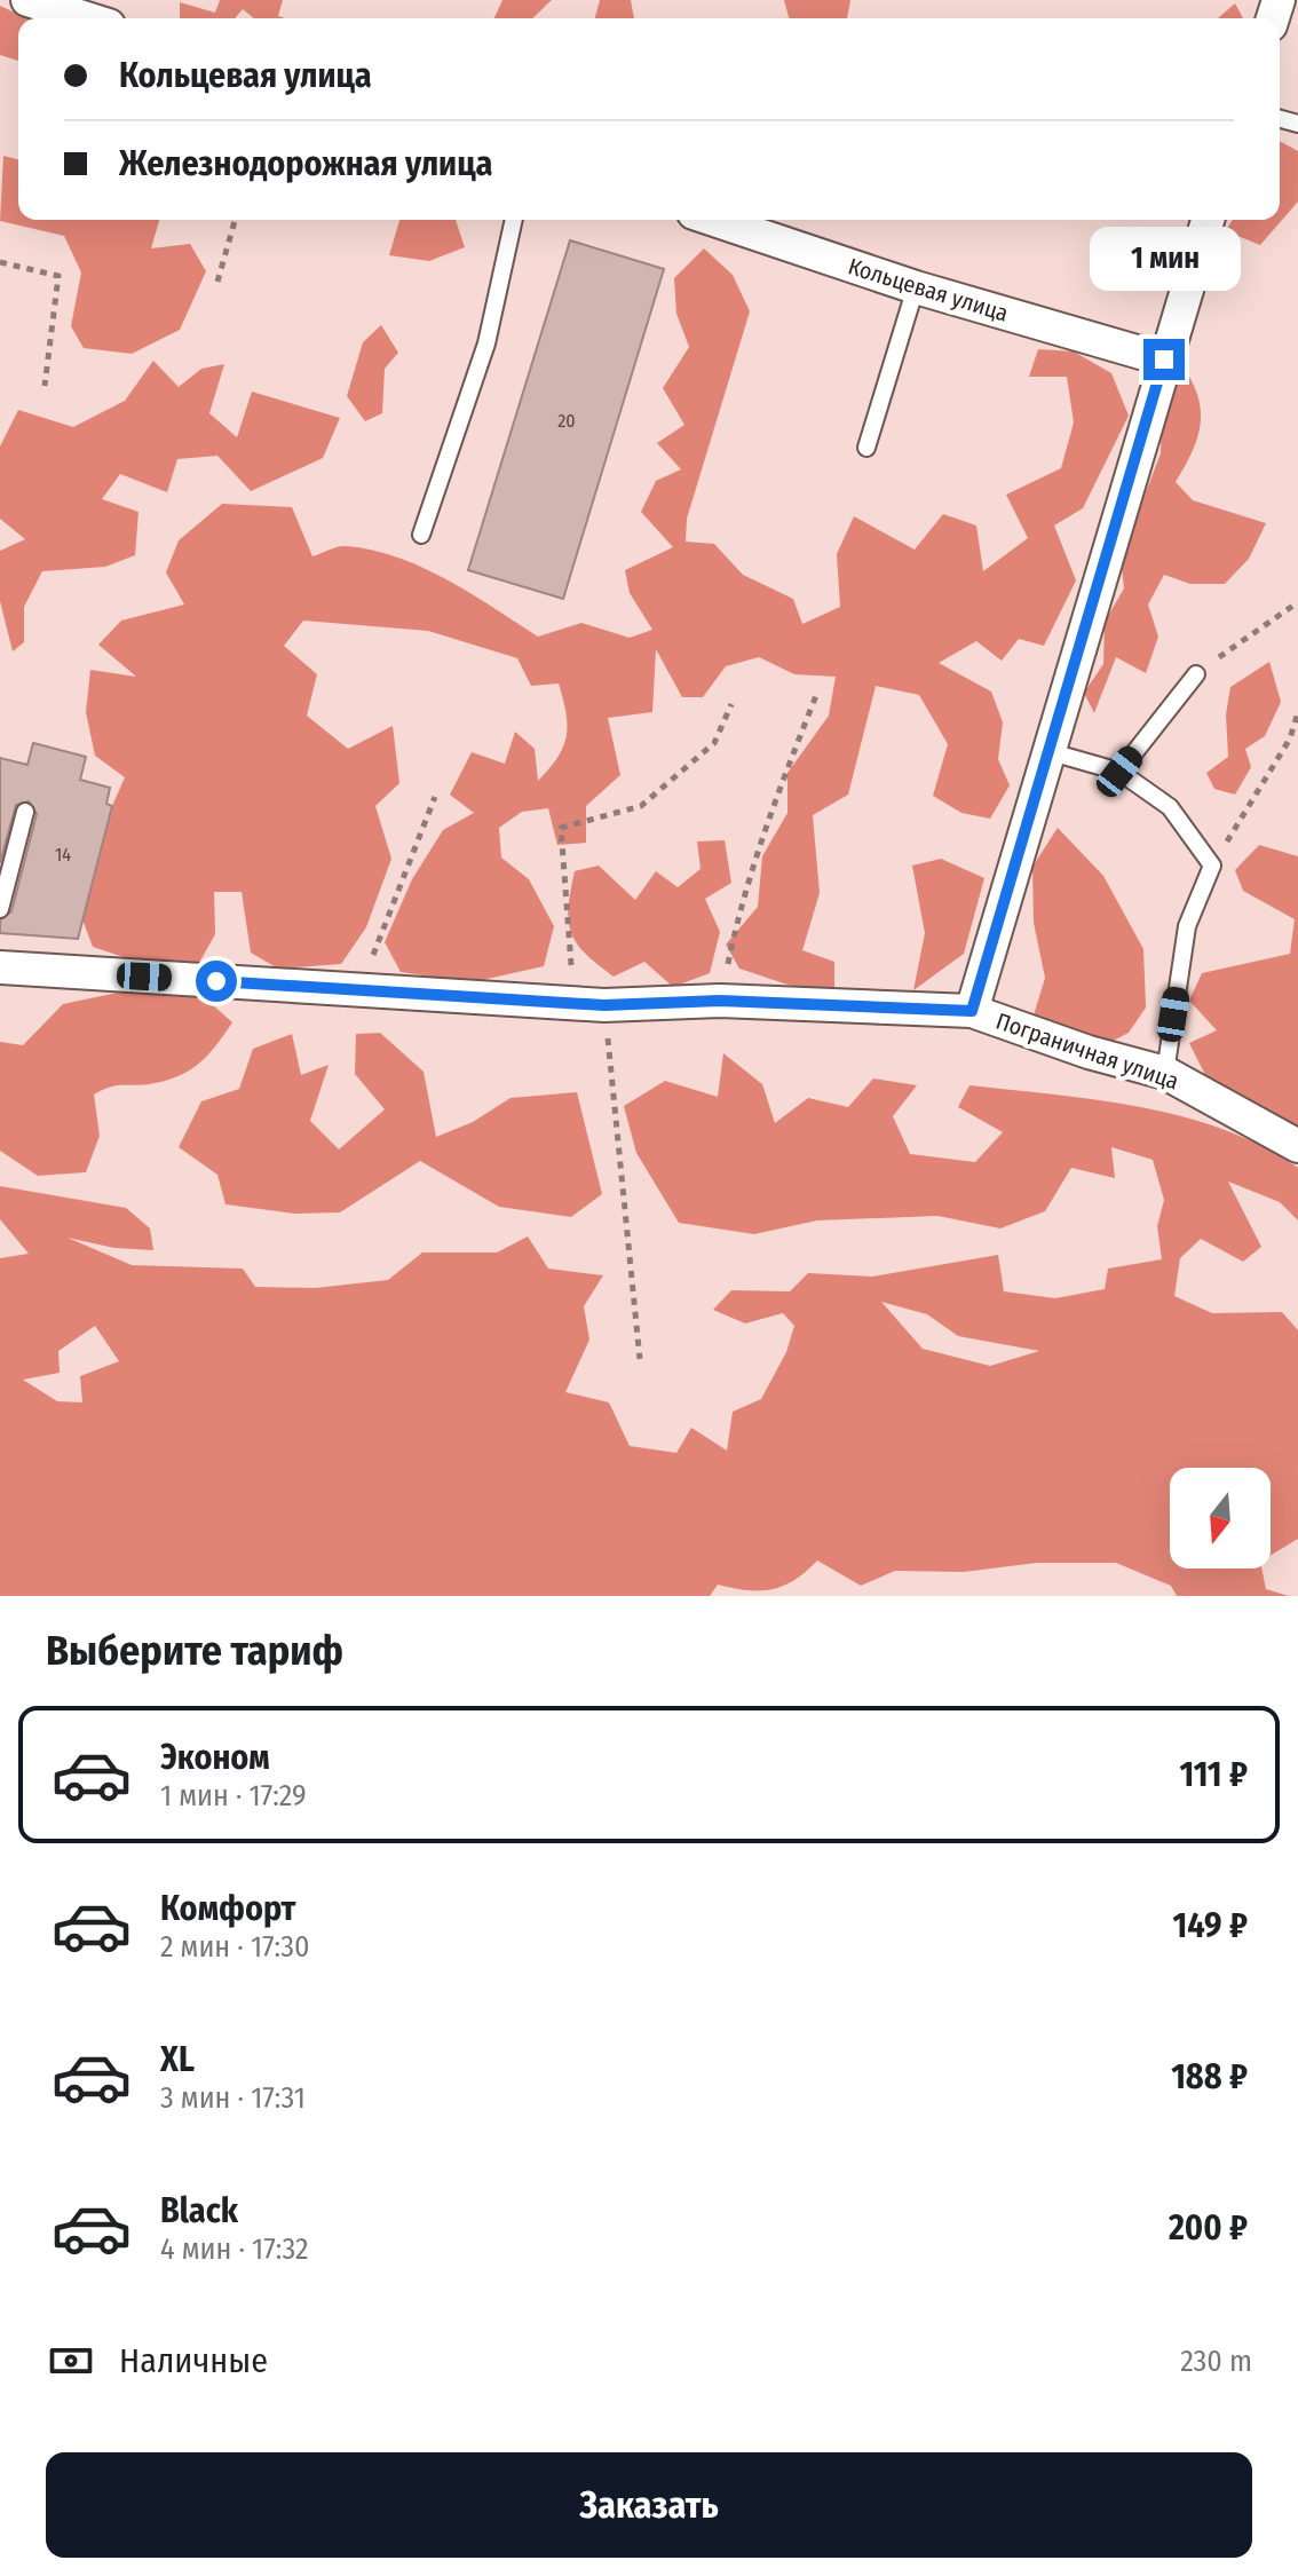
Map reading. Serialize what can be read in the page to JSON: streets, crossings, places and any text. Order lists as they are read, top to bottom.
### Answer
{
  "streets": {
    "street": ["Кольцевая улица", "Пограничная улица"]
  },
  "house_numbers": ["20", "14"],
  "north": "bottom",
  "page": {
    "banner": ["Кольцевая улица", "Железнодорожная улица"],
    "bubble": "1 мин",
    "heading": "Выберите тариф",
    "list": [
      {
        "name": "Эконом",
        "note": "1 мин · 17:29",
        "value": "111 ₽"
      },
      {
        "name": "Комфорт",
        "note": "2 мин · 17:30",
        "value": "149 ₽"
      },
      {
        "name": "XL",
        "note": "3 мин · 17:31",
        "value": "188 ₽"
      },
      {
        "name": "Black",
        "note": "4 мин · 17:32",
        "value": "200 ₽"
      }
    ],
    "pay": ["Наличные", "230 m"],
    "buttons": "Заказать"
  }
}
